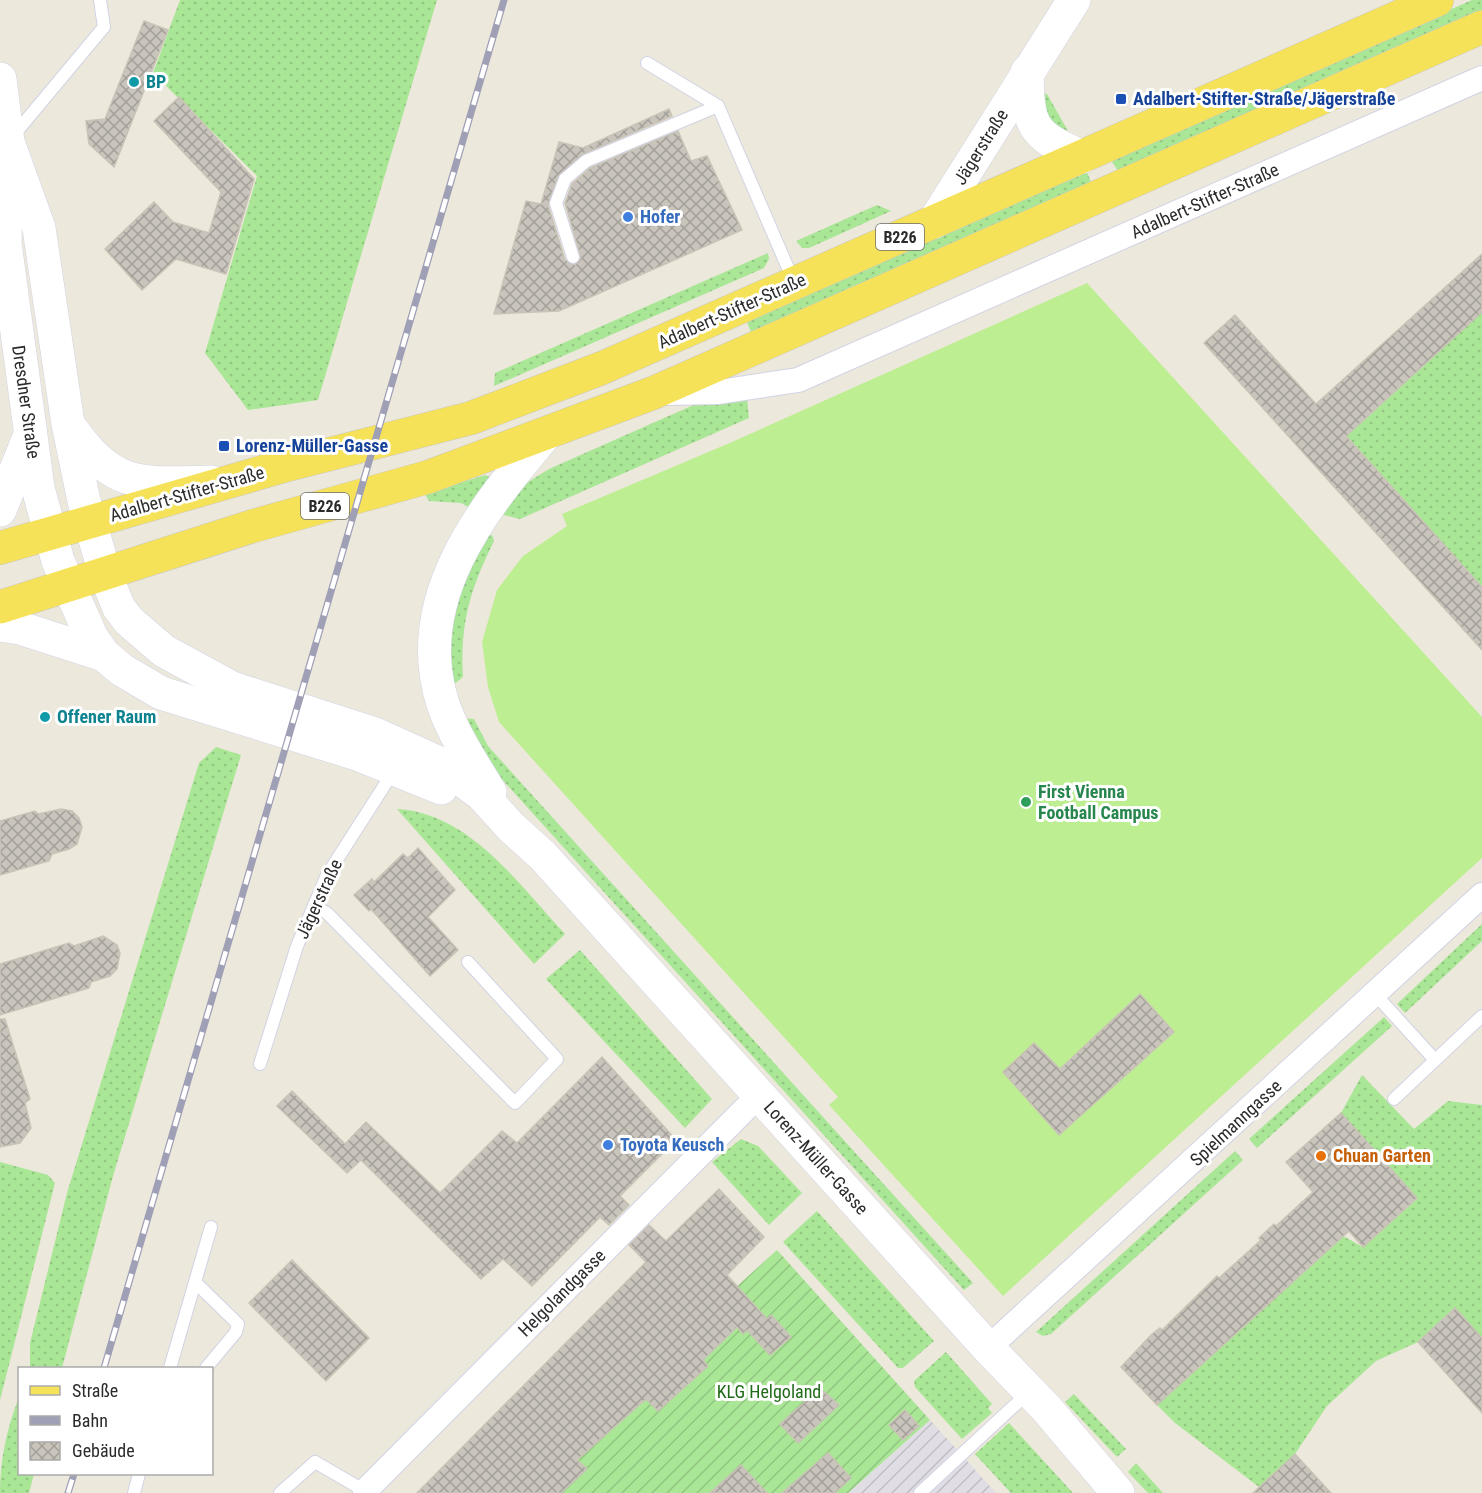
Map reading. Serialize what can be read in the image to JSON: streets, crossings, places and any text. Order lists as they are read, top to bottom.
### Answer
{
  "streets": {
    "main road": [
      "Jägerstraße",
      "Adalbert-Stifter-Straße",
      "B226",
      "Dresdner Straße",
      "Lorenz-Müller-Gasse"
    ],
    "street": ["Spielmanngasse", "Helgolandgasse"]
  },
  "crossings": [
    ["Jägerstraße", "Adalbert-Stifter-Straße"],
    ["Jägerstraße", "Lorenz-Müller-Gasse"],
    ["Adalbert-Stifter-Straße", "Dresdner Straße"],
    ["Adalbert-Stifter-Straße", "Lorenz-Müller-Gasse"],
    ["Dresdner Straße", "Lorenz-Müller-Gasse"],
    ["Spielmanngasse", "Lorenz-Müller-Gasse"],
    ["Lorenz-Müller-Gasse", "Helgolandgasse"]
  ],
  "parks": ["KLG Helgoland"],
  "places": {
    "other": [
      "BP",
      "Hofer",
      "Offener Raum",
      "First Vienna Football Campus",
      "Toyota Keusch",
      "Chuan Garten"
    ],
    "transit": ["Adalbert-Stifter-Straße/Jägerstraße", "Lorenz-Müller-Gasse"]
  },
  "legend": ["Straße", "Bahn", "Gebäude"]
}
